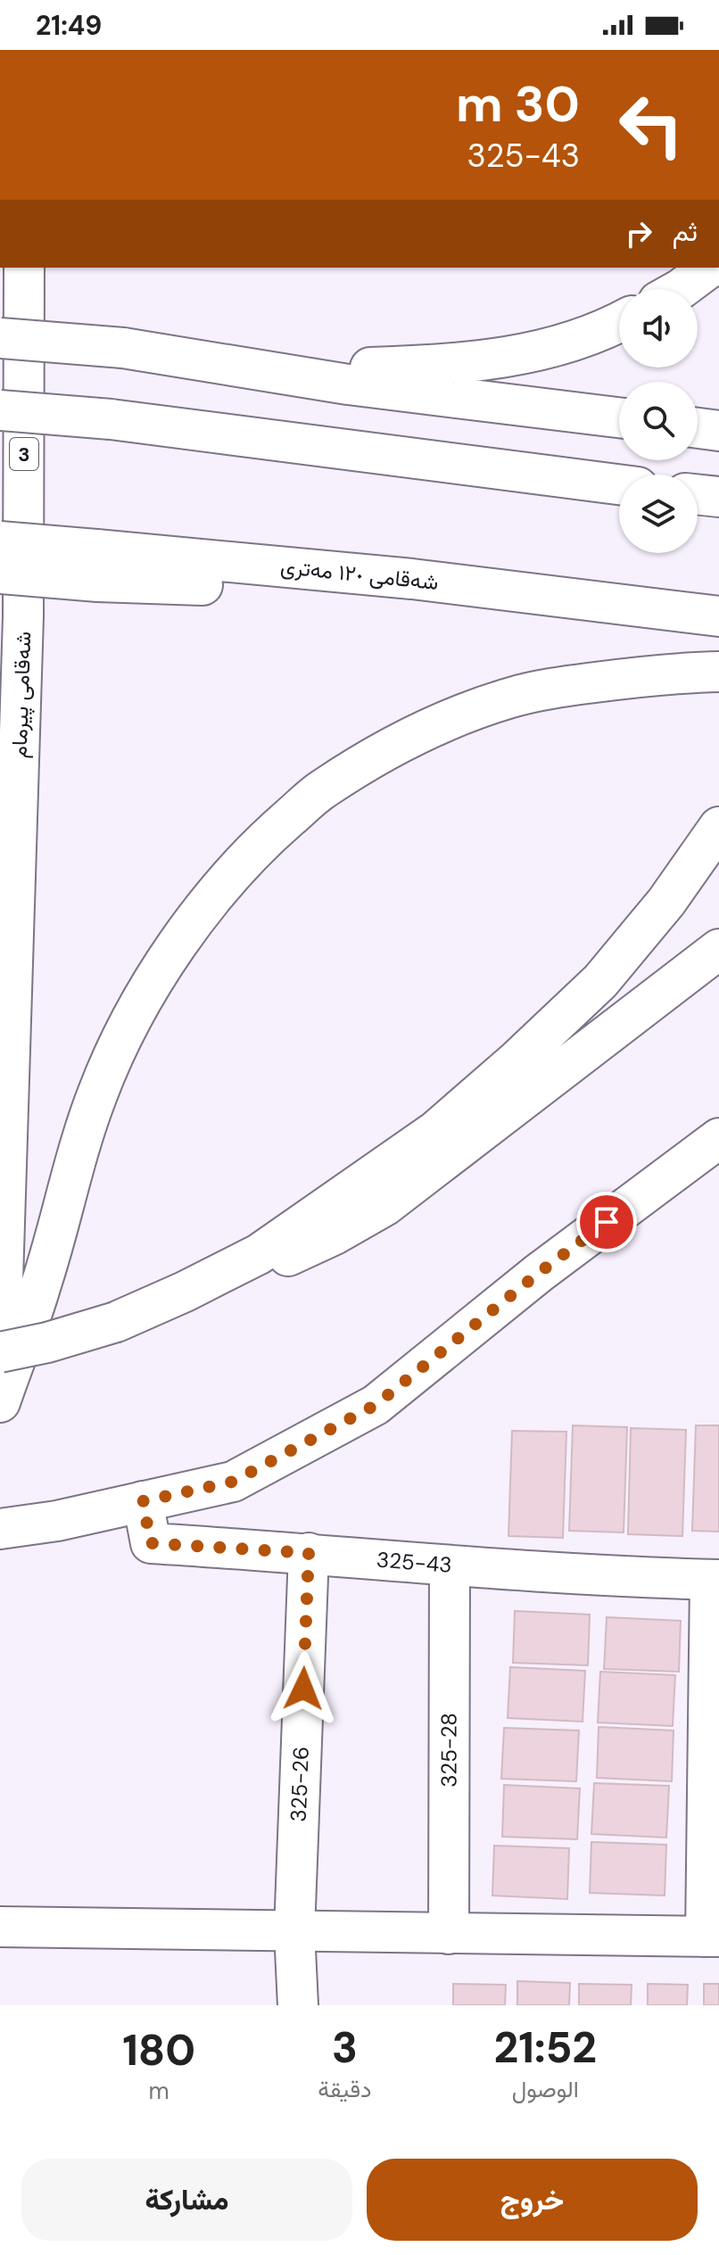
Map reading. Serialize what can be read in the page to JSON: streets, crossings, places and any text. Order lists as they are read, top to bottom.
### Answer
{
  "streets": {
    "main road": [
      "3",
      "شەقامی ١٢٠ مەتری",
      "شەقامی پیرمام",
      "325-43",
      "325-28",
      "325-26"
    ]
  },
  "crossings": [
    ["325-43", "325-28"],
    ["325-43", "325-26"]
  ],
  "page": {
    "status": "21:49",
    "turn": ["30 m", "325-43"],
    "then": "ثم",
    "eta": [
      "21:52",
      "الوصول",
      "3",
      "دقيقة",
      "180",
      "m"
    ],
    "buttons": ["خروج", "مشاركة"]
  }
}
